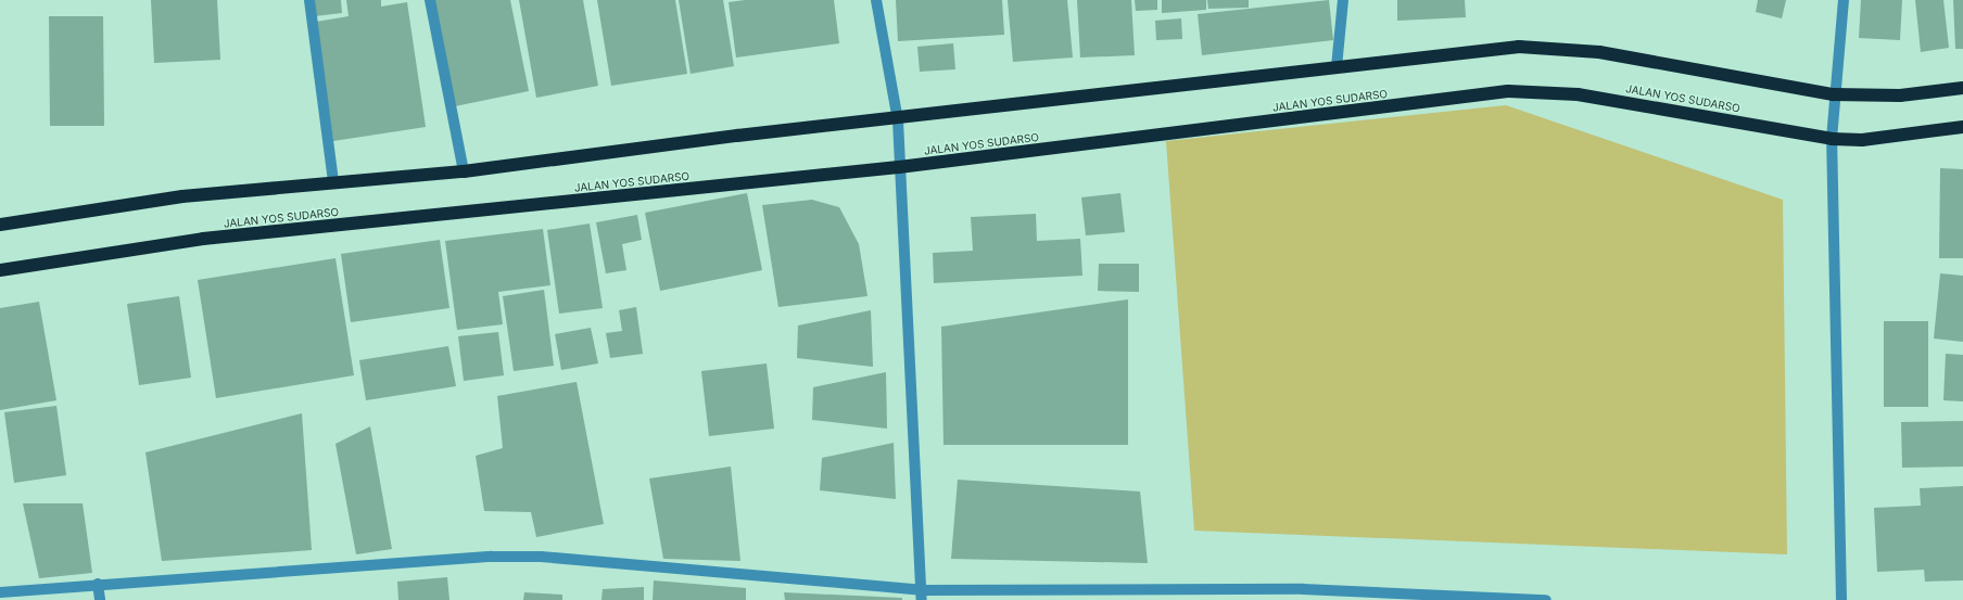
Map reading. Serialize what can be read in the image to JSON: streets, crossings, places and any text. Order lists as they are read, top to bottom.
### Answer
{
  "streets": {
    "highway": ["JALAN YOS SUDARSO"]
  }
}
